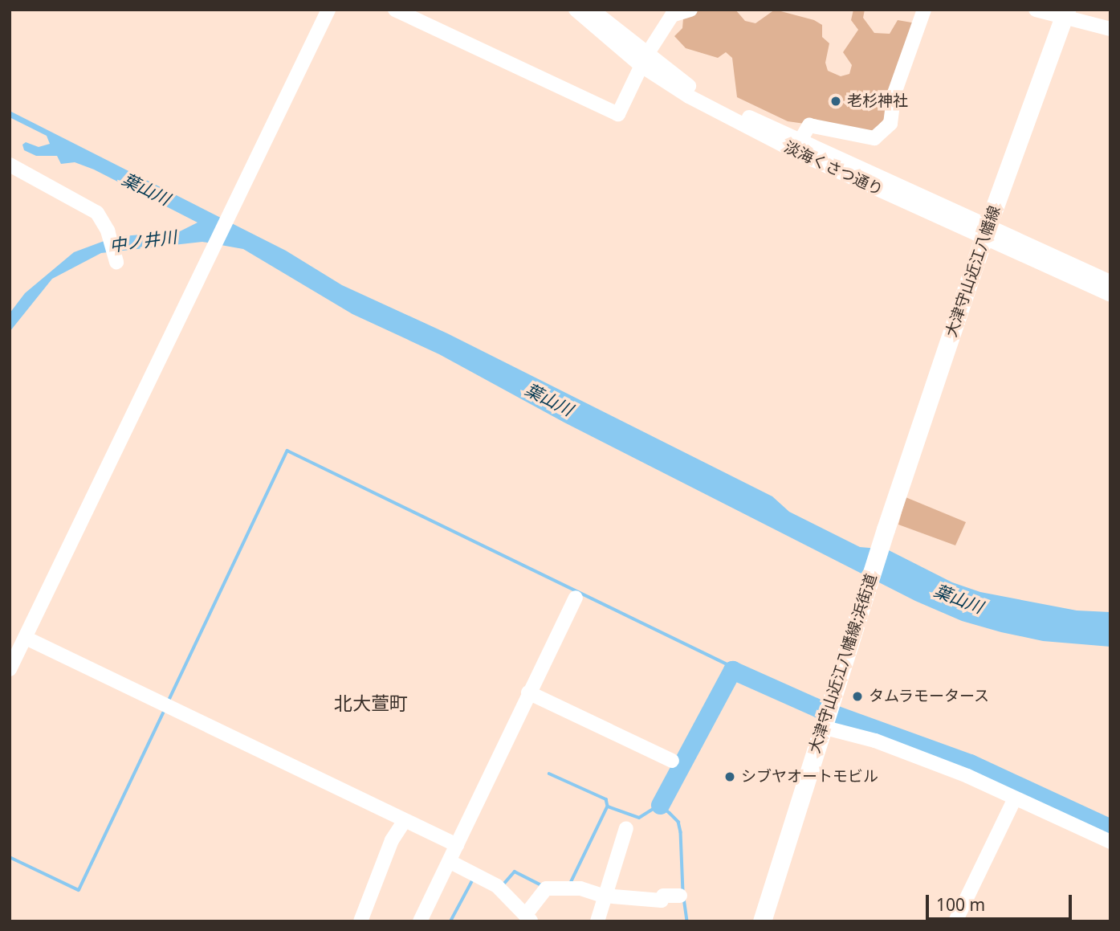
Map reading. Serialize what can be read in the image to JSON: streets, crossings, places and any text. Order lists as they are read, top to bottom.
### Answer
{
  "streets": {
    "main road": ["大津守山近江八幡線", "大津守山近江八幡線;浜街道"],
    "street": ["淡海くさつ通り"]
  },
  "crossings": [
    ["淡海くさつ通り", "大津守山近江八幡線"],
    ["大津守山近江八幡線", "大津守山近江八幡線;浜街道"]
  ],
  "districts": ["北大萱町"],
  "water": ["葉山川", "中ノ井川"],
  "places": ["老杉神社", "タムラモータース", "シブヤオートモビル"],
  "scale_bar": "100 m"
}
